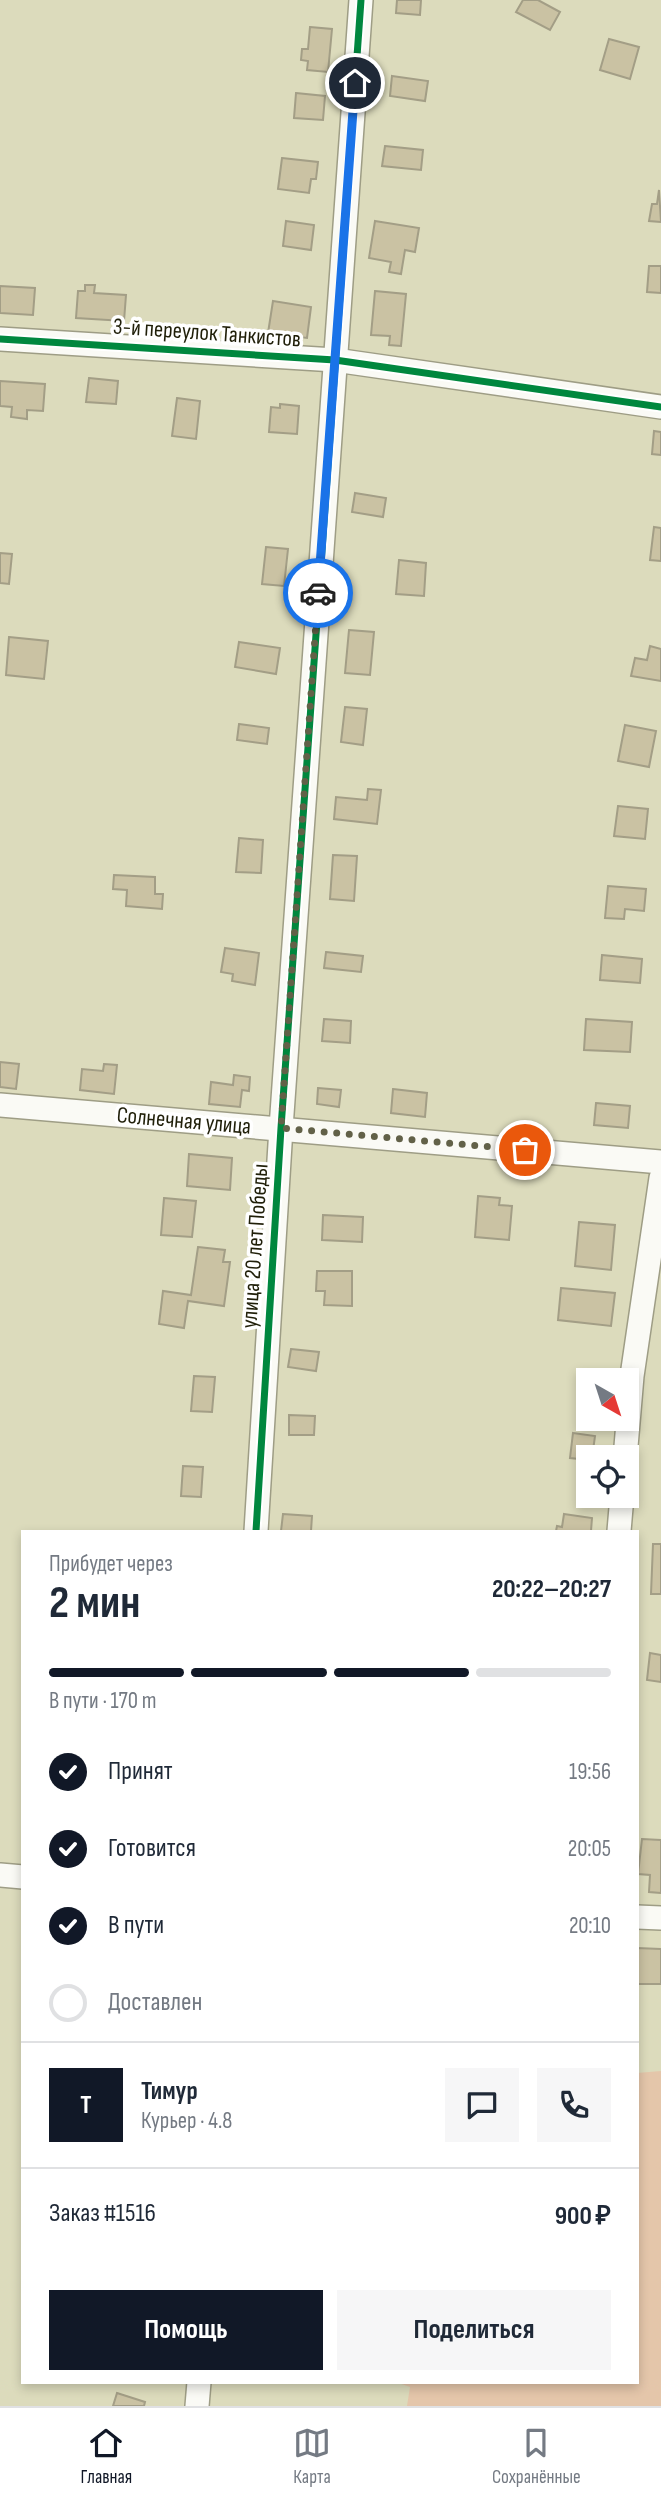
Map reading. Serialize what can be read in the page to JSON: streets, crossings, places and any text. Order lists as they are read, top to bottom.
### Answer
{
  "streets": {
    "street": ["3-й переулок Танкистов", "Солнечная улица", "улица 20 лет Победы"]
  },
  "crossings": [
    ["3-й переулок Танкистов", "улица 20 лет Победы"],
    ["Солнечная улица", "улица 20 лет Победы"]
  ],
  "north": "bottom right",
  "page": {
    "heading": ["2 мин", "Прибудет через", "20:22–20:27"],
    "panel": [
      "Тимур",
      "Курьер · 4.8",
      "Заказ #1516",
      "900 ₽"
    ],
    "bar": "В пути · 170 m",
    "list": [
      ["Принят", "19:56"],
      ["Готовится", "20:05"],
      ["В пути", "20:10"],
      "Доставлен"
    ],
    "round": "Т",
    "buttons": ["Помощь", "Поделиться"],
    "tabs": ["Главная", "Карта", "Сохранённые"]
  }
}
